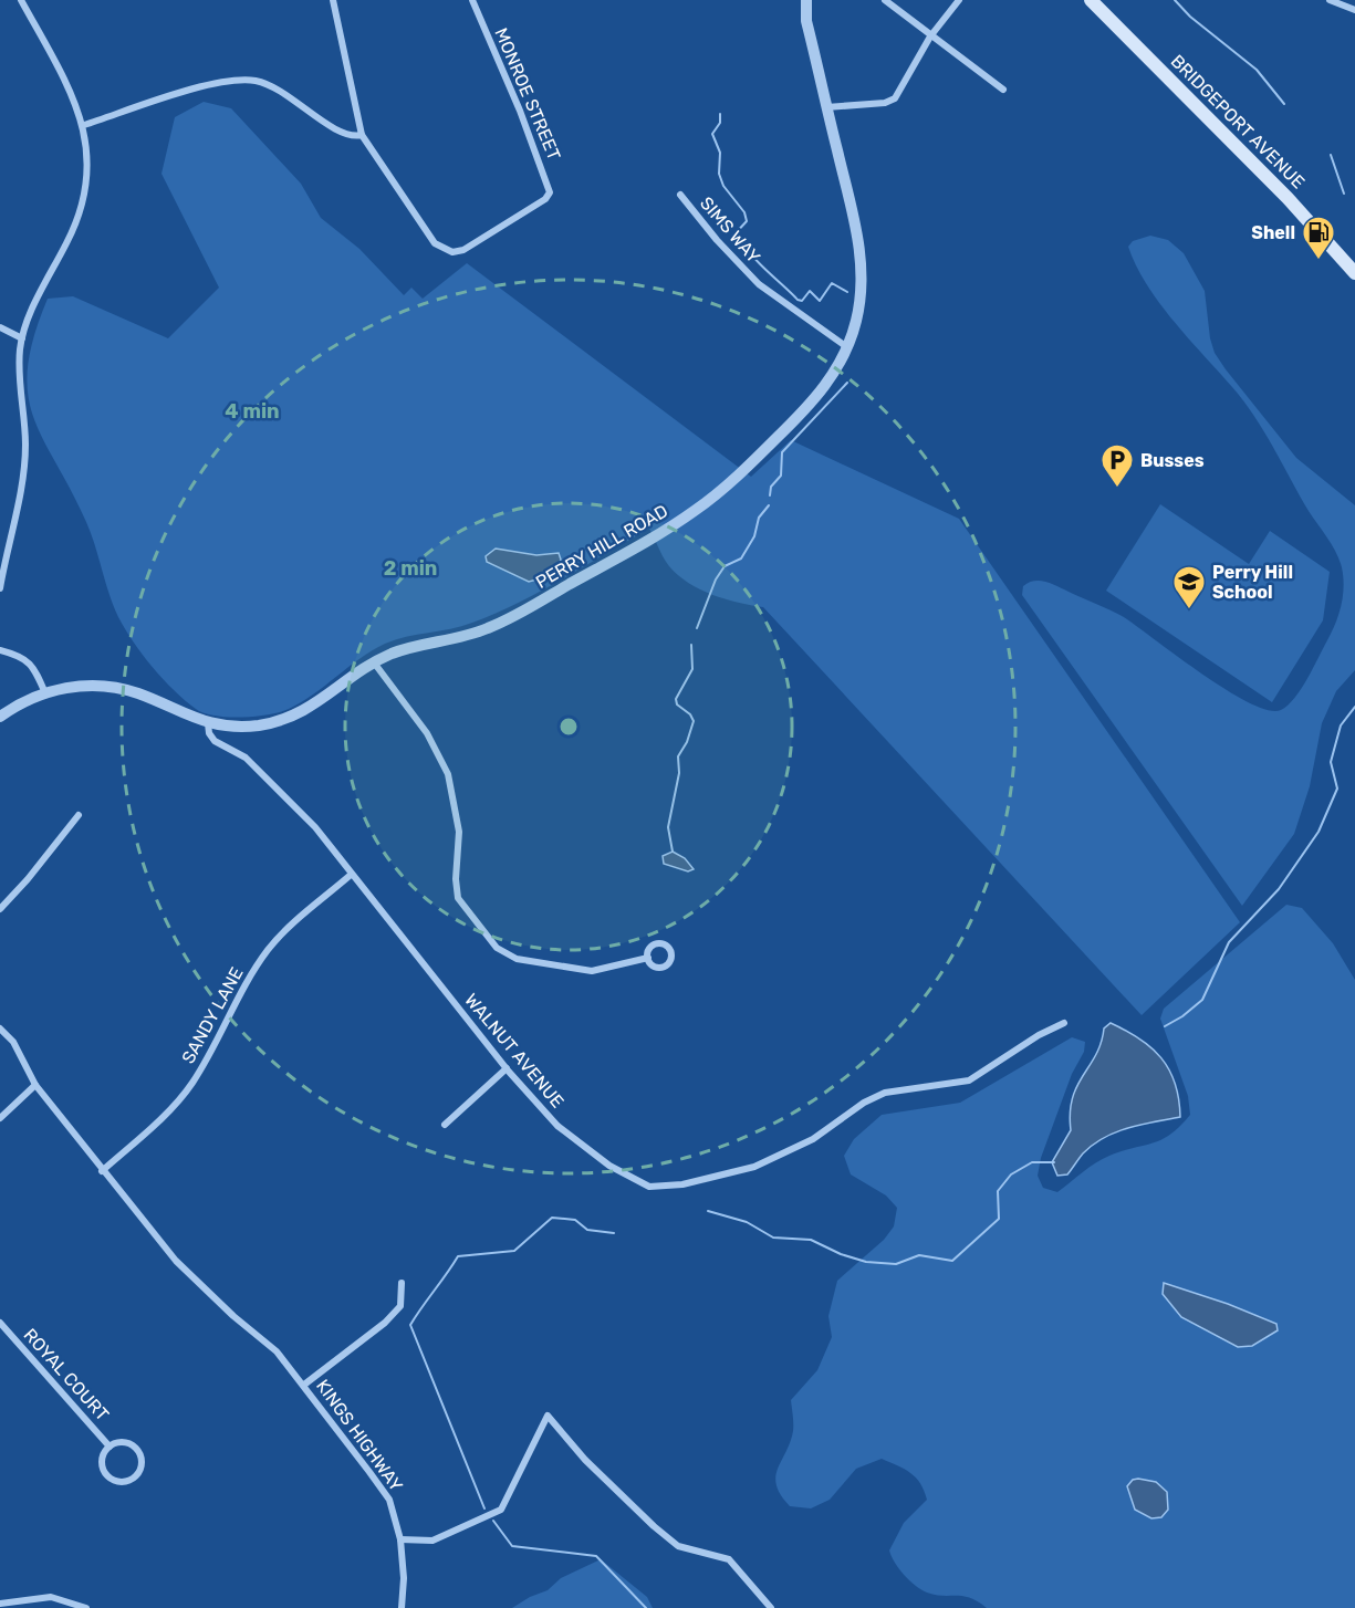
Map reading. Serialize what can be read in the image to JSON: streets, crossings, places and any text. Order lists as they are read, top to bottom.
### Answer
{
  "streets": {
    "main road": ["BRIDGEPORT AVENUE"],
    "street": [
      "MONROE STREET",
      "SIMS WAY",
      "PERRY HILL ROAD",
      "SANDY LANE",
      "WALNUT AVENUE",
      "ROYAL COURT",
      "KINGS HIGHWAY"
    ]
  },
  "crossings": [
    ["SIMS WAY", "PERRY HILL ROAD"],
    ["PERRY HILL ROAD", "WALNUT AVENUE"],
    ["SANDY LANE", "WALNUT AVENUE"],
    ["SANDY LANE", "KINGS HIGHWAY"]
  ],
  "places": {
    "fuel station": ["Shell"],
    "parking": ["Busses"],
    "school or university": ["Perry Hill School"]
  },
  "rings": ["4 min", "2 min"]
}
